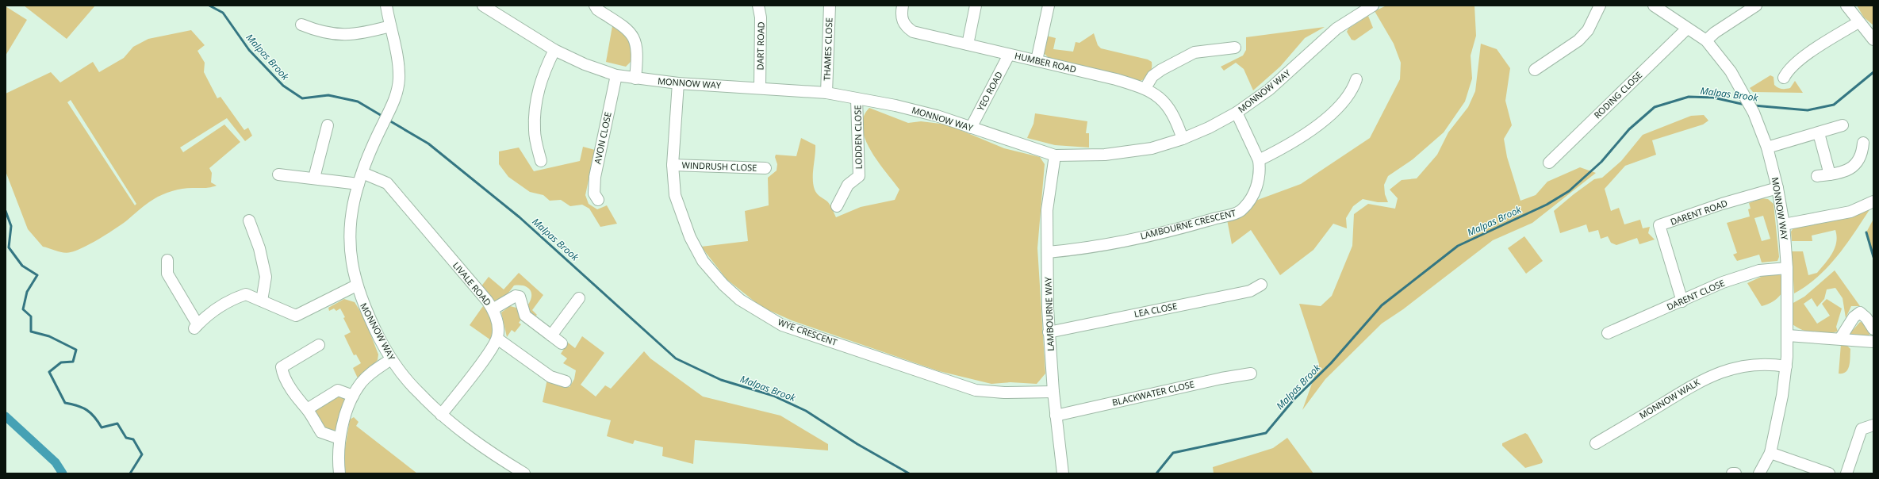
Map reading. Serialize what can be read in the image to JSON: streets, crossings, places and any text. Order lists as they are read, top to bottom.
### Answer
{
  "streets": {
    "street": [
      "DART ROAD",
      "THAMES CLOSE",
      "HUMBER ROAD",
      "MONNOW WAY",
      "YEO ROAD",
      "RODING CLOSE",
      "LODDEN CLOSE",
      "AVON CLOSE",
      "WINDRUSH CLOSE",
      "DARENT ROAD",
      "LAMBOURNE CRESCENT",
      "LIVALE ROAD",
      "DARENT CLOSE",
      "LEA CLOSE",
      "LAMBOURNE WAY",
      "WYE CRESCENT",
      "BLACKWATER CLOSE",
      "MONNOW WALK"
    ]
  },
  "crossings": [
    ["DART ROAD", "MONNOW WAY"],
    ["THAMES CLOSE", "MONNOW WAY"],
    ["HUMBER ROAD", "MONNOW WAY"],
    ["HUMBER ROAD", "YEO ROAD"],
    ["MONNOW WAY", "YEO ROAD"],
    ["MONNOW WAY", "RODING CLOSE"],
    ["MONNOW WAY", "LODDEN CLOSE"],
    ["MONNOW WAY", "AVON CLOSE"],
    ["MONNOW WAY", "DARENT ROAD"],
    ["MONNOW WAY", "LAMBOURNE CRESCENT"],
    ["MONNOW WAY", "LIVALE ROAD"],
    ["MONNOW WAY", "DARENT CLOSE"],
    ["MONNOW WAY", "LAMBOURNE WAY"],
    ["MONNOW WAY", "WYE CRESCENT"],
    ["MONNOW WAY", "MONNOW WALK"],
    ["WINDRUSH CLOSE", "WYE CRESCENT"],
    ["DARENT ROAD", "DARENT CLOSE"],
    ["LAMBOURNE CRESCENT", "LAMBOURNE WAY"],
    ["LEA CLOSE", "LAMBOURNE WAY"],
    ["LAMBOURNE WAY", "WYE CRESCENT"],
    ["LAMBOURNE WAY", "BLACKWATER CLOSE"]
  ],
  "water": ["Malpas Brook"]
}
